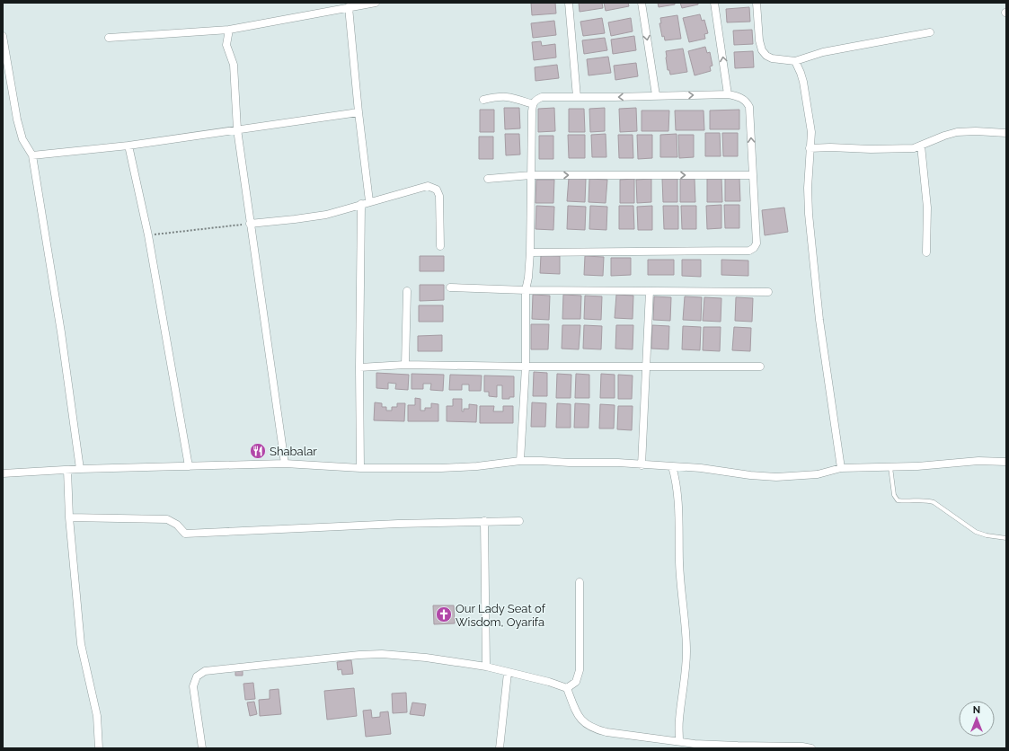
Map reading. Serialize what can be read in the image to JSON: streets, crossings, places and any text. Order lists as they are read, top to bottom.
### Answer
{
  "places": {
    "restaurant": ["Shabalar"],
    "church": ["Our Lady Seat of Wisdom, Oyarifa"]
  },
  "north": "top"
}
